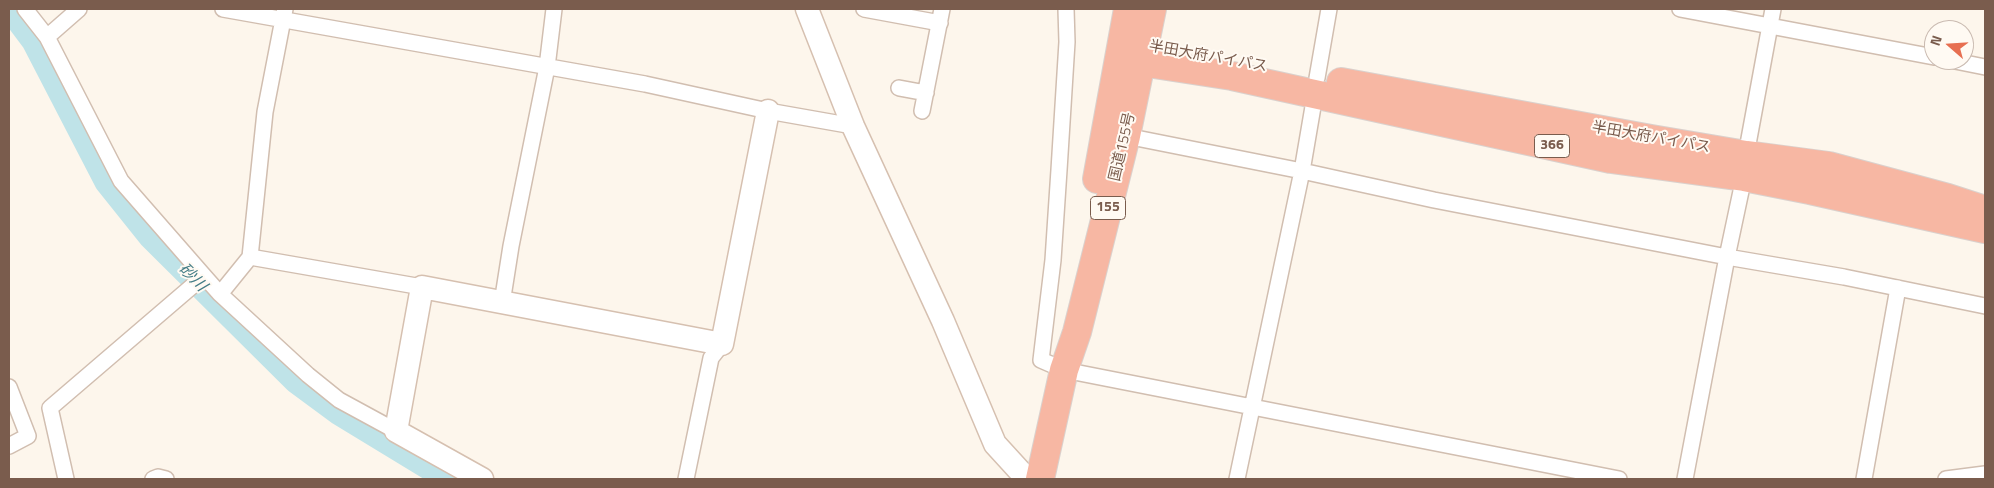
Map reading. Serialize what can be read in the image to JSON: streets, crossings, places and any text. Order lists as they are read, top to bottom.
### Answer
{
  "streets": {
    "highway": [
      "半田大府パイパス",
      "366",
      "国道155号",
      "155"
    ]
  },
  "crossings": [
    ["半田大府パイパス", "国道155号"]
  ],
  "water": ["砂川"],
  "north": "left"
}
